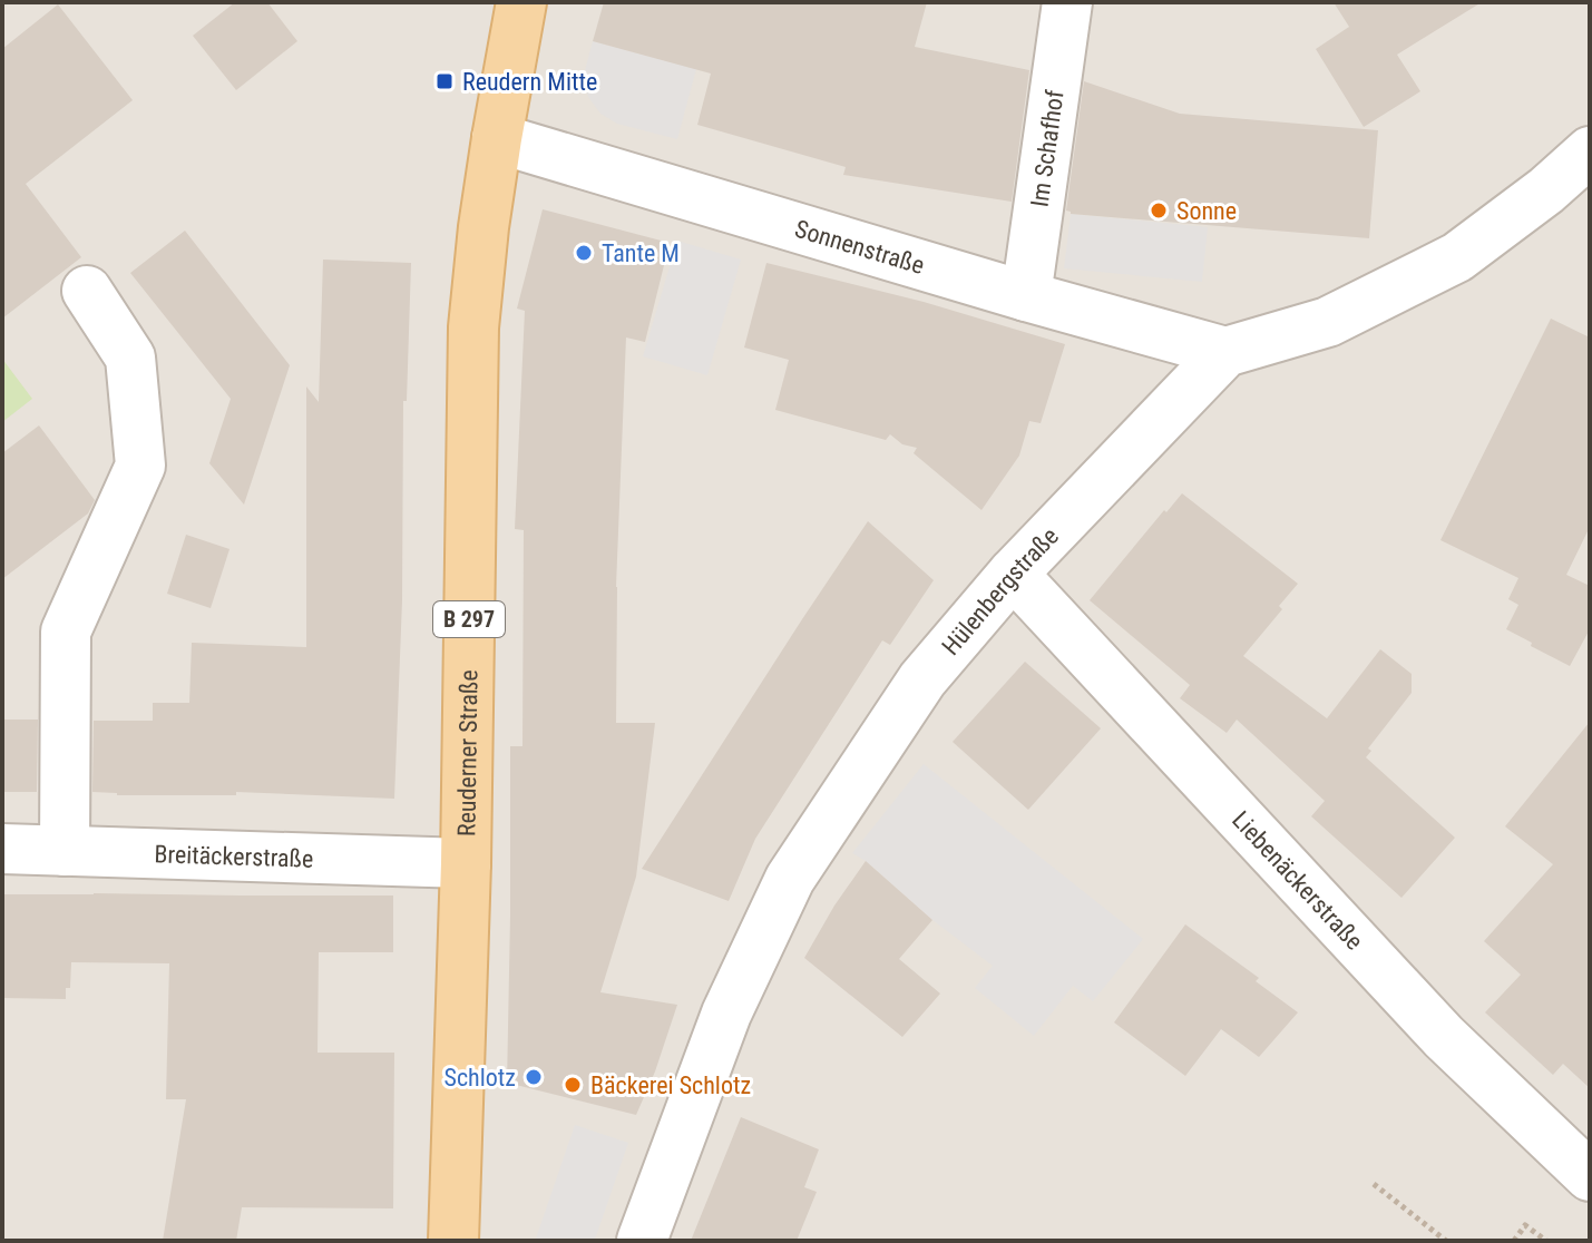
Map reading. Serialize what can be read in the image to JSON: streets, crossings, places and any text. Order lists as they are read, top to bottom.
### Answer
{
  "streets": {
    "main road": ["B 297", "Reuderner Straße"],
    "street": [
      "Im Schafhof",
      "Sonnenstraße",
      "Hülenbergstraße",
      "Breitäckerstraße",
      "Liebenäckerstraße"
    ]
  },
  "crossings": [
    ["Im Schafhof", "Sonnenstraße"],
    ["Sonnenstraße", "Hülenbergstraße"],
    ["Sonnenstraße", "Reuderner Straße"],
    ["Hülenbergstraße", "Liebenäckerstraße"],
    ["Reuderner Straße", "Breitäckerstraße"]
  ],
  "places": {
    "transit": ["Reudern Mitte"],
    "other": [
      "Sonne",
      "Tante M",
      "Schlotz",
      "Bäckerei Schlotz"
    ]
  }
}
